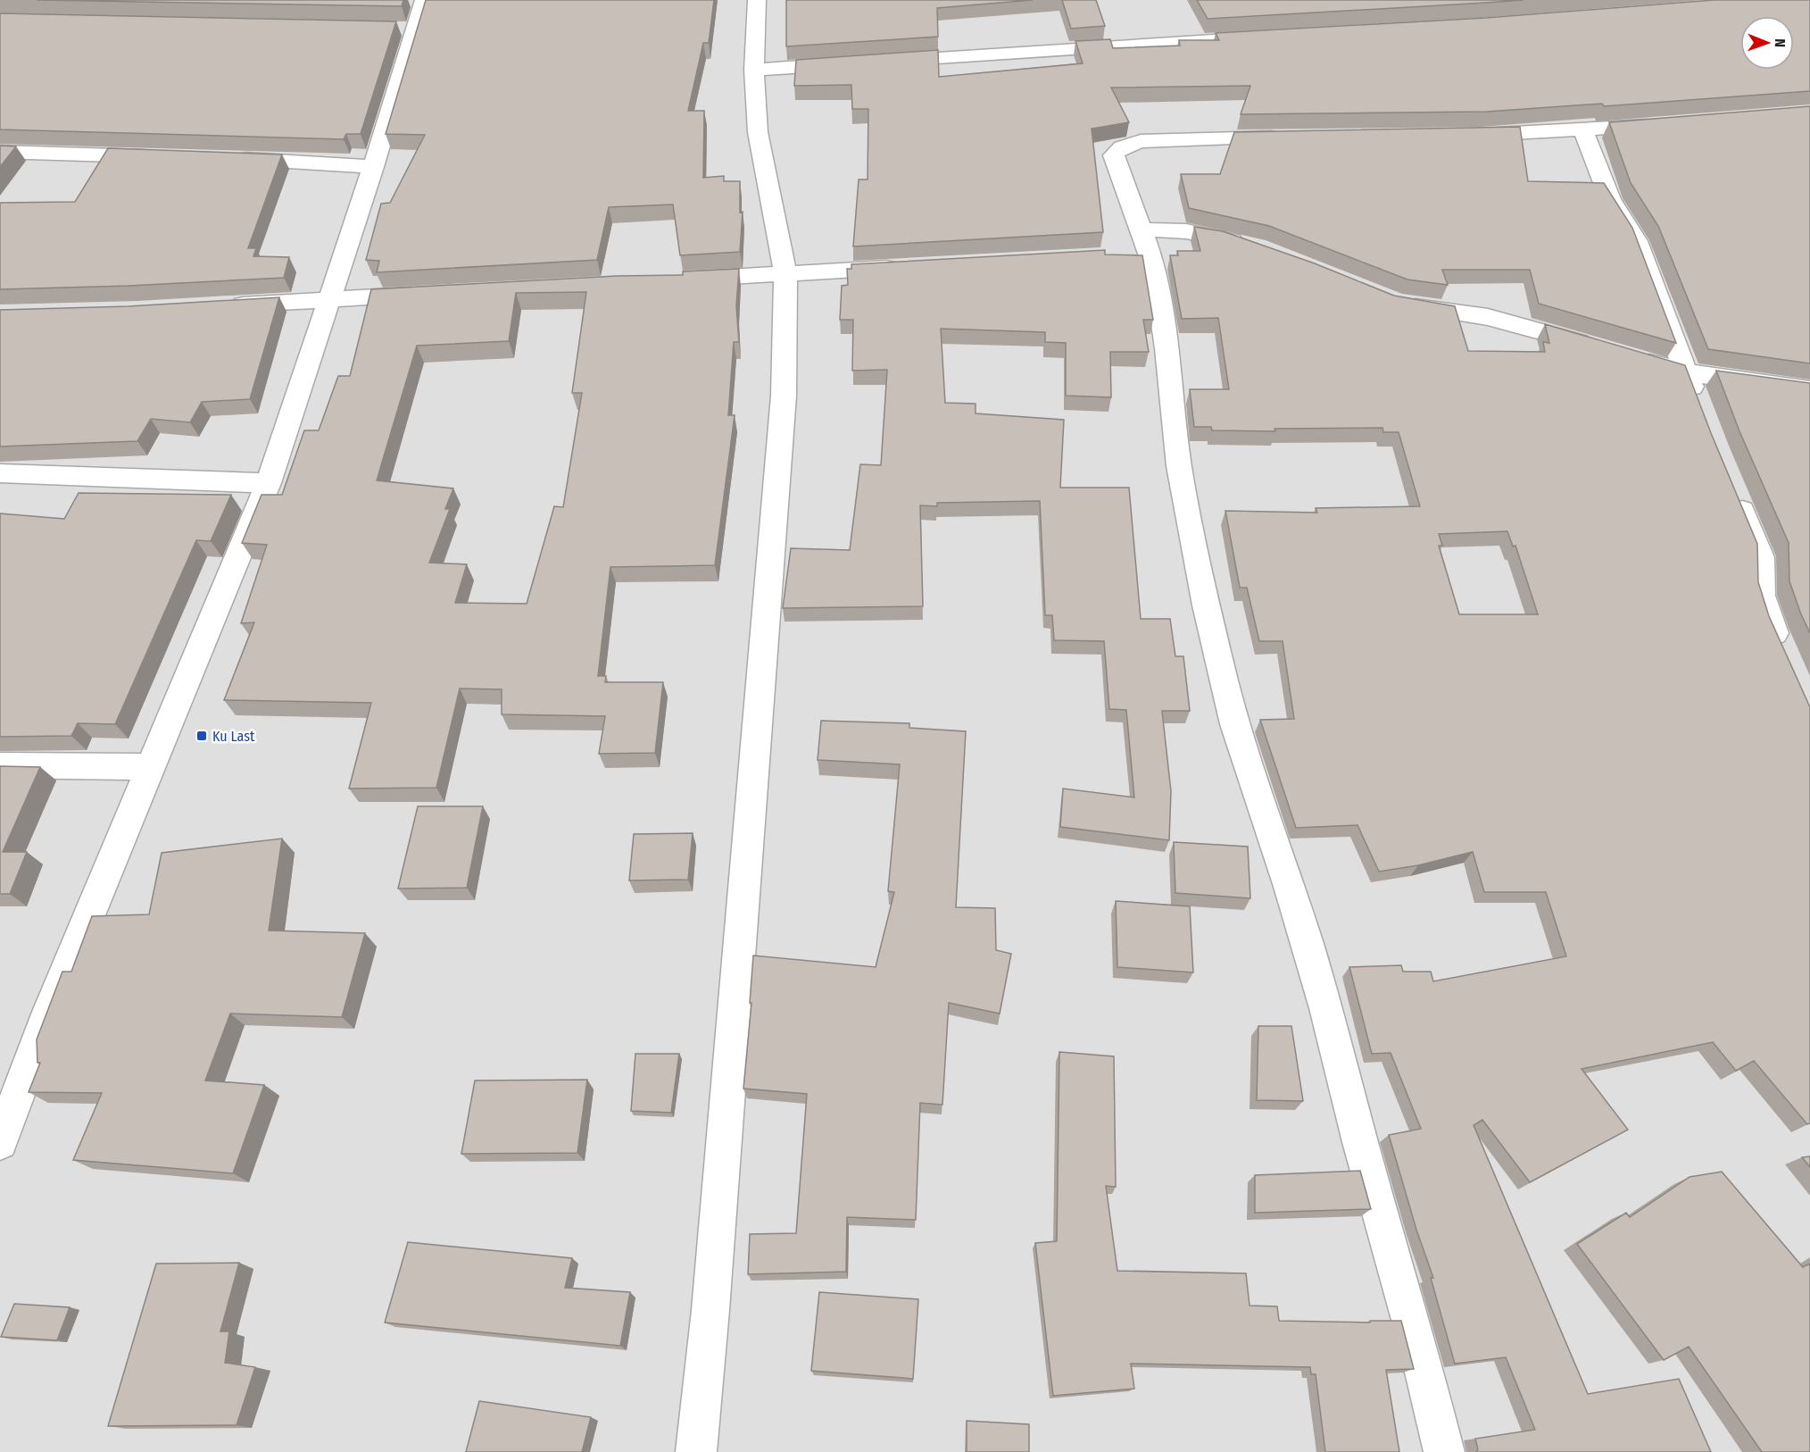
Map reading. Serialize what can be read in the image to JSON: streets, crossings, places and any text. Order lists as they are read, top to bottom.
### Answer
{
  "places": {
    "transit": ["Ku Last"]
  },
  "north": "right"
}
